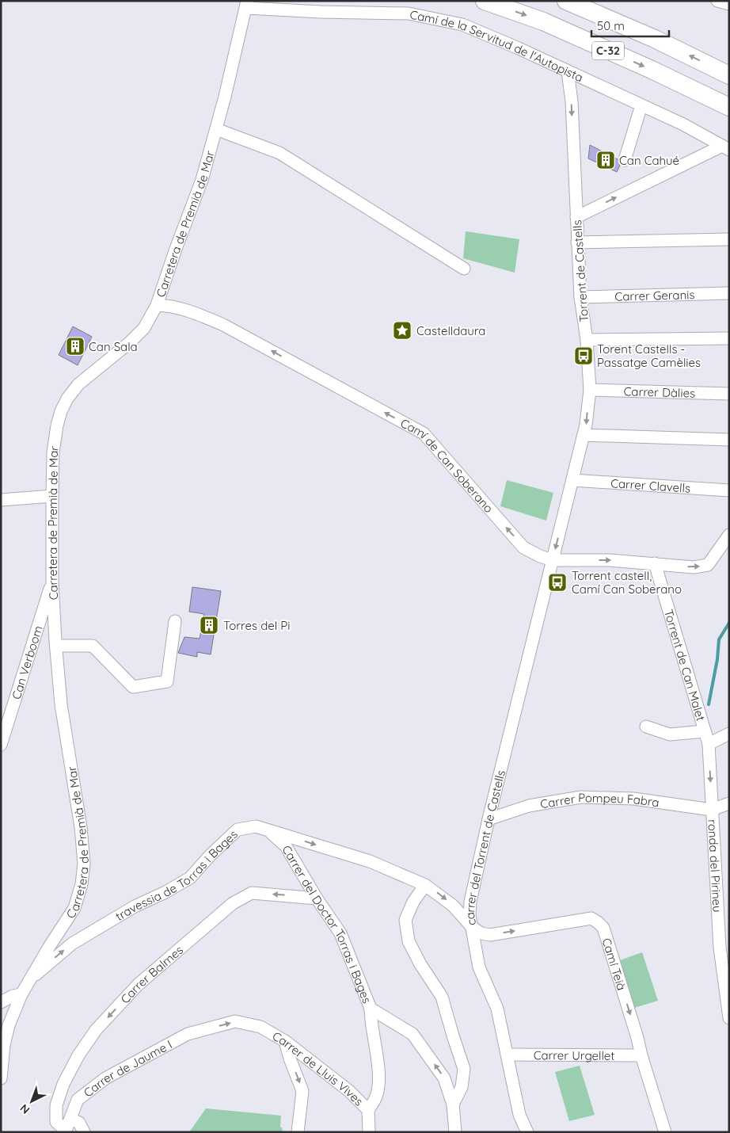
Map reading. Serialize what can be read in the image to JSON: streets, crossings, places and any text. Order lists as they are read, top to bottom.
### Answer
{
  "streets": {
    "highway": ["C-32"],
    "street": [
      "Camí de la Servitud de l'Autopista",
      "Carretera de Premià de Mar",
      "Torrent de Castells",
      "Carrer Geranis",
      "Carrer Dàlies",
      "Camí de Can Soberano",
      "Carrer Clavells",
      "Can Verboom",
      "Torrent de Can Malet",
      "Carrer Pompeu Fabra",
      "carrer del Torrent de Castells",
      "ronda del Pirineu",
      "travessia de Torras i Bages",
      "Carrer del Doctor Torras i Bages",
      "Camí Teià",
      "Carrer Balmes",
      "Carrer Urgellet",
      "Carrer de Jaume I",
      "Carrer de Lluis Vives"
    ]
  },
  "crossings": [
    ["Camí de la Servitud de l'Autopista", "Carretera de Premià de Mar"],
    ["Camí de la Servitud de l'Autopista", "Torrent de Castells"],
    ["Carretera de Premià de Mar", "Camí de Can Soberano"],
    ["Carretera de Premià de Mar", "Can Verboom"],
    ["Carretera de Premià de Mar", "travessia de Torras i Bages"],
    ["Torrent de Castells", "Carrer Geranis"],
    ["Torrent de Castells", "Carrer Dàlies"],
    ["Torrent de Castells", "Camí de Can Soberano"],
    ["Torrent de Castells", "Carrer Clavells"],
    ["Torrent de Castells", "carrer del Torrent de Castells"],
    ["Camí de Can Soberano", "Torrent de Can Malet"],
    ["Camí de Can Soberano", "carrer del Torrent de Castells"],
    ["Torrent de Can Malet", "ronda del Pirineu"],
    ["Carrer Pompeu Fabra", "carrer del Torrent de Castells"],
    ["Carrer Pompeu Fabra", "ronda del Pirineu"],
    ["carrer del Torrent de Castells", "travessia de Torras i Bages"],
    ["carrer del Torrent de Castells", "Camí Teià"],
    ["carrer del Torrent de Castells", "Carrer Urgellet"],
    ["travessia de Torras i Bages", "Carrer del Doctor Torras i Bages"],
    ["travessia de Torras i Bages", "Camí Teià"],
    ["Carrer del Doctor Torras i Bages", "Carrer Balmes"],
    ["Carrer del Doctor Torras i Bages", "Carrer de Lluis Vives"],
    ["Camí Teià", "Carrer Urgellet"],
    ["Carrer Balmes", "Carrer de Jaume I"],
    ["Carrer de Jaume I", "Carrer de Lluis Vives"]
  ],
  "one_way": ["Torrent de Castells", "travessia de Torras i Bages", "Carrer Balmes"],
  "places": {
    "building": ["Can Cahué", "Can Sala", "Torres del Pi"],
    "place": ["Castelldaura"],
    "bus stop": ["Torent Castells - Passatge Camèlies", "Torrent castell, Camí Can Soberano"]
  },
  "scale_bar": "50 m",
  "north": "bottom left"
}
